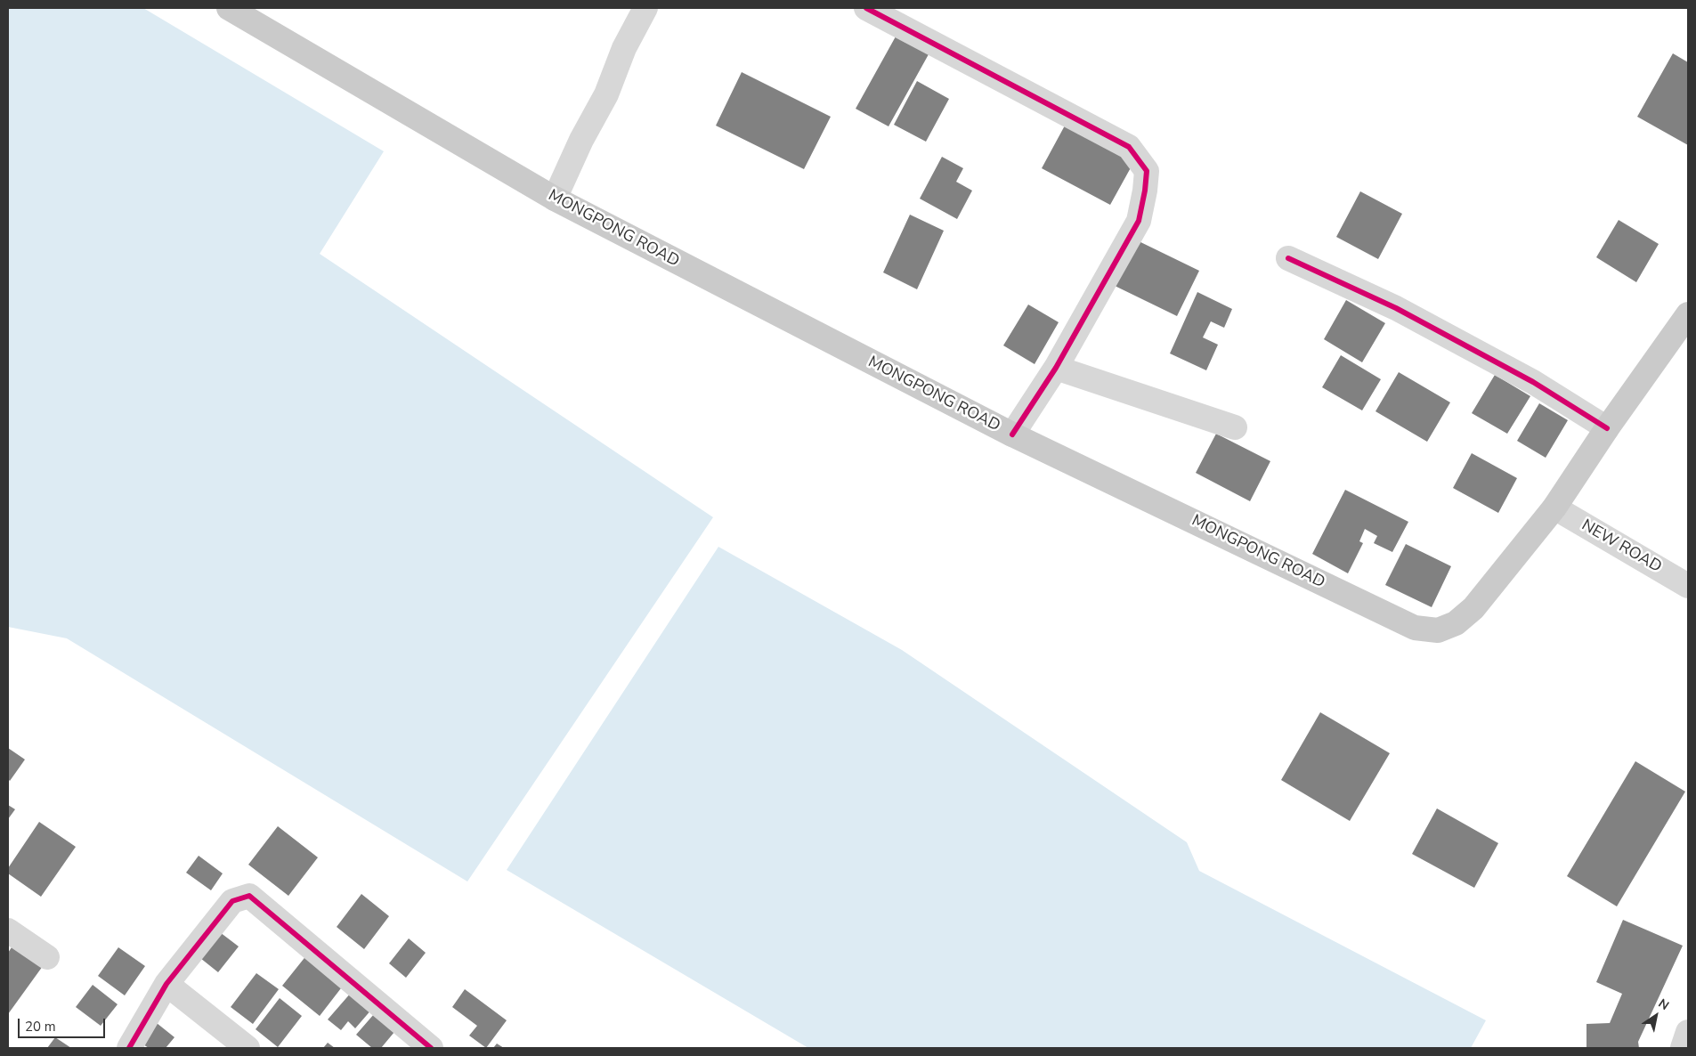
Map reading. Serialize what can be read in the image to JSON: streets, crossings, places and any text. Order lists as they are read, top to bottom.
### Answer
{
  "streets": {
    "main road": ["MONGPONG ROAD"],
    "street": ["NEW ROAD"]
  },
  "crossings": [
    ["MONGPONG ROAD", "NEW ROAD"]
  ],
  "scale_bar": "20 m",
  "north": "top right"
}
